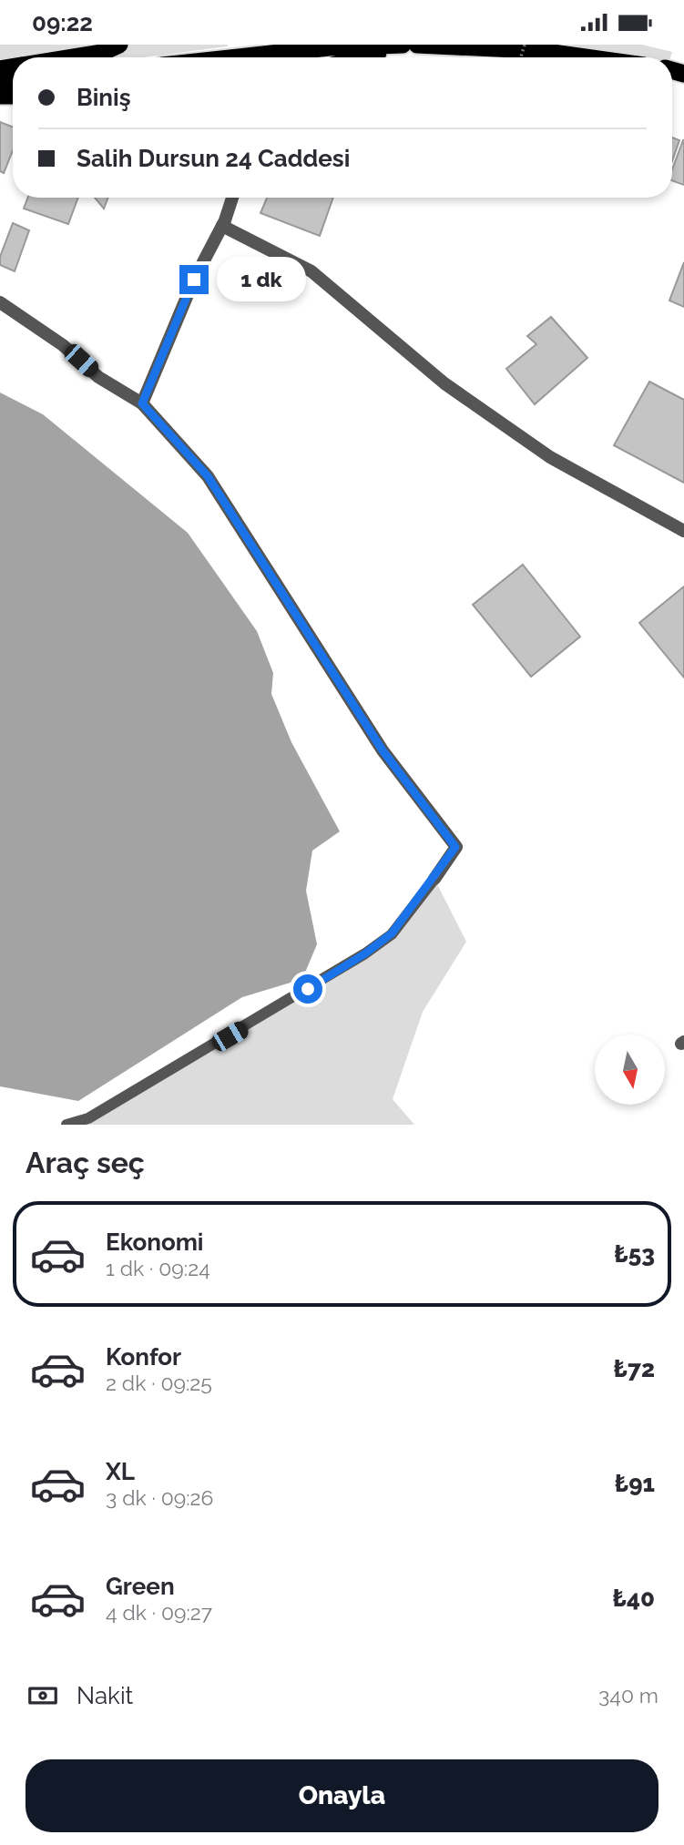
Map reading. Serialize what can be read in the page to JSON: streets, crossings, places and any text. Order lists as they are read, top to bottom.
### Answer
{
  "north": "bottom",
  "page": {
    "status": "09:22",
    "banner": ["Biniş", "Salih Dursun 24 Caddesi"],
    "bubble": "1 dk",
    "heading": "Araç seç",
    "list": [
      {
        "name": "Ekonomi",
        "note": "1 dk · 09:24",
        "value": "₺53"
      },
      {
        "name": "Konfor",
        "note": "2 dk · 09:25",
        "value": "₺72"
      },
      {
        "name": "XL",
        "note": "3 dk · 09:26",
        "value": "₺91"
      },
      {
        "name": "Green",
        "note": "4 dk · 09:27",
        "value": "₺40"
      }
    ],
    "pay": ["Nakit", "340 m"],
    "buttons": "Onayla"
  }
}
